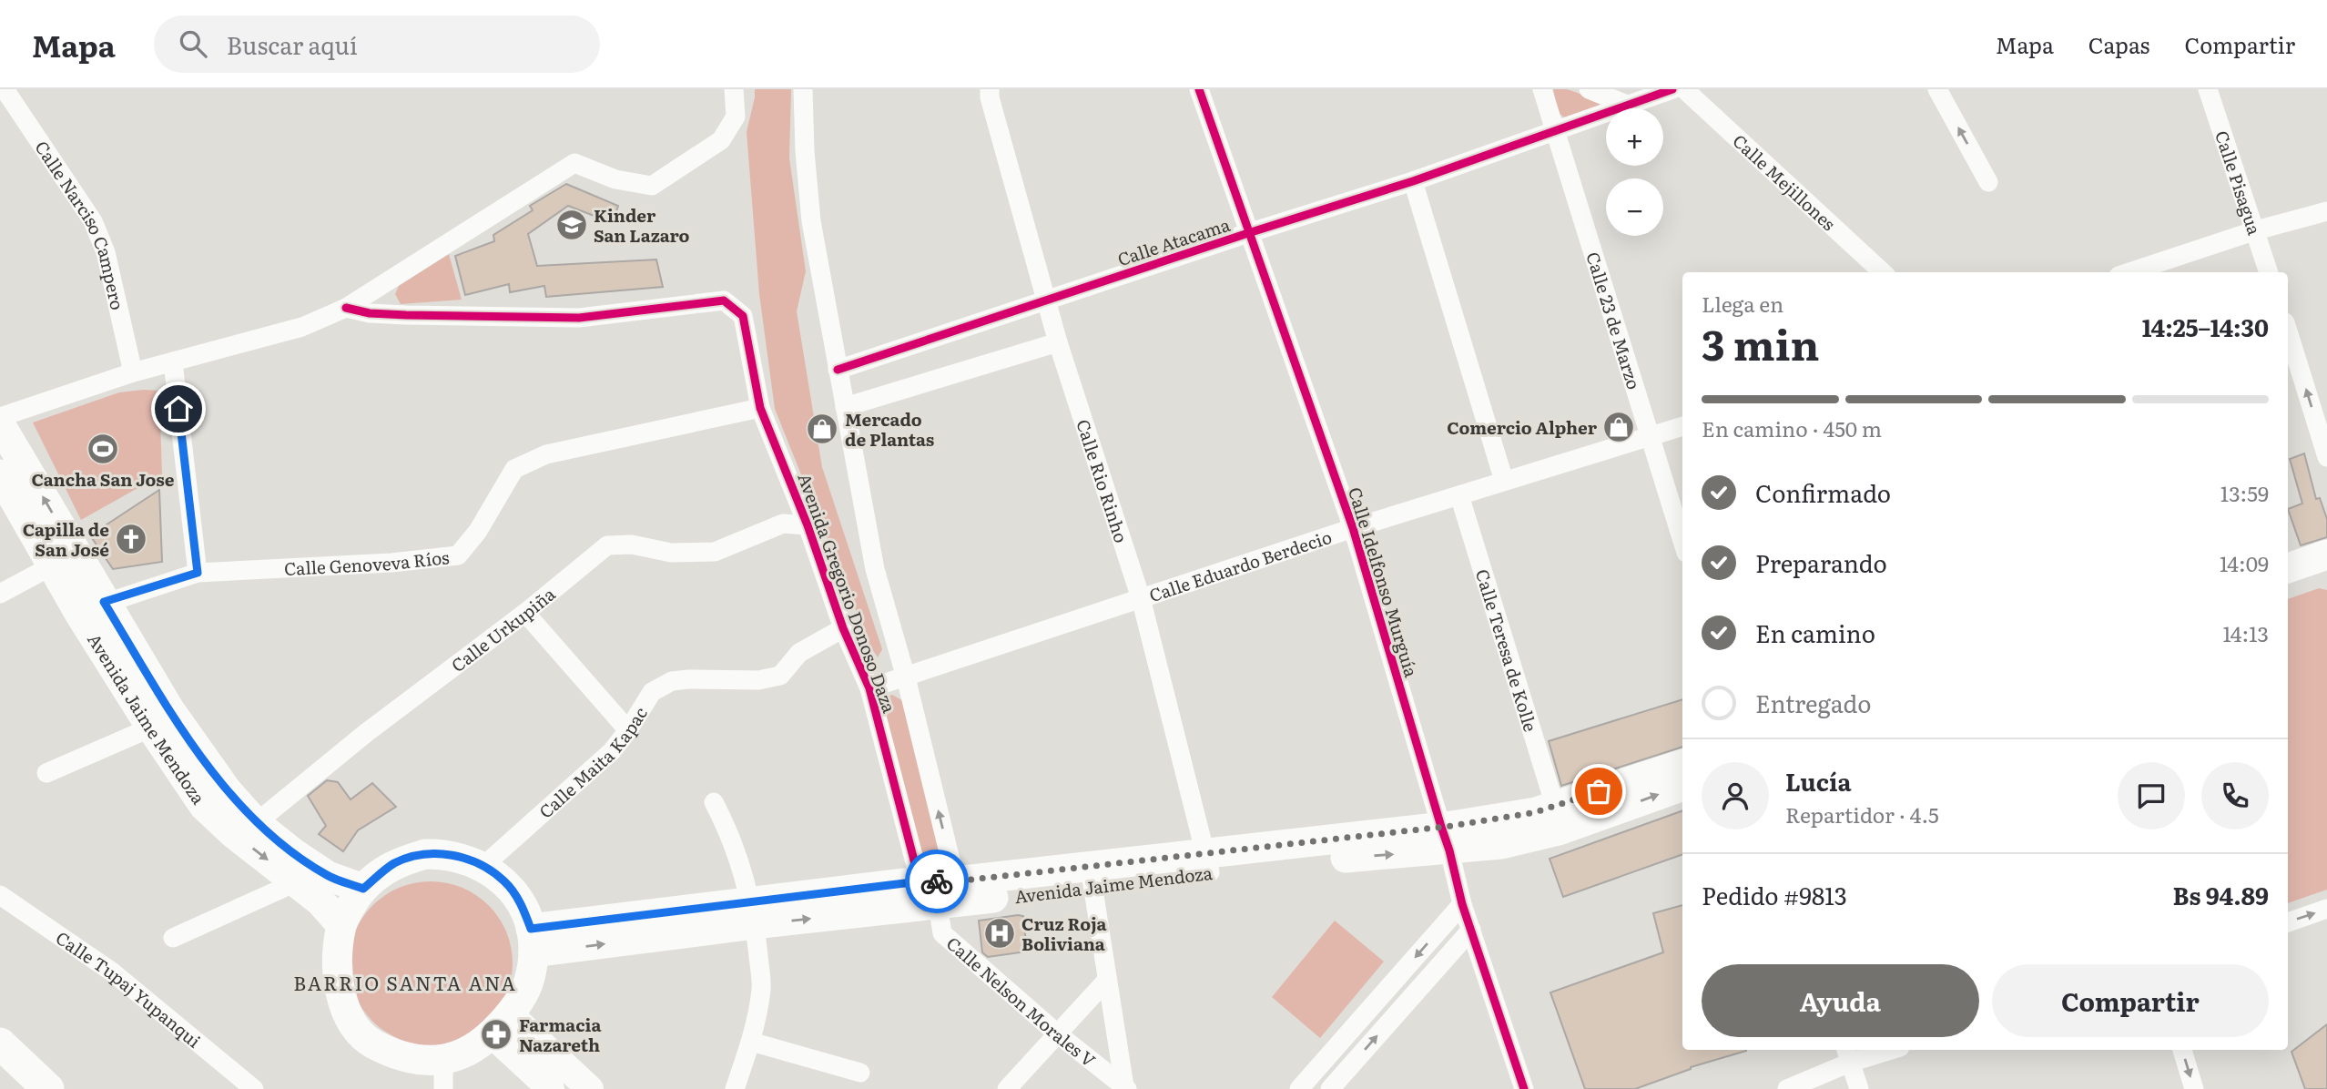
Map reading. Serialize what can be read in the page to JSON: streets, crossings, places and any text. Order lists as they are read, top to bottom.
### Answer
{
  "streets": {
    "main road": ["Avenida Jaime Mendoza"],
    "street": [
      "Calle Mejillones",
      "Calle Pisagua",
      "Calle Narciso Campero",
      "Calle Atacama",
      "Calle 23 de Marzo",
      "Calle Rio Rinho",
      "Calle Genoveva Ríos",
      "Calle Eduardo Berdecio",
      "Calle Idelfonso Murguía",
      "Avenida Gregorio Donoso Daza",
      "Calle Urkupiña",
      "Calle Teresa de Kolle",
      "Calle Maita Kapac",
      "Calle Tupaj Yupanqui",
      "Calle Nelson Morales V"
    ]
  },
  "crossings": [
    ["Calle Atacama", "Calle 23 de Marzo"],
    ["Calle Atacama", "Calle Rio Rinho"],
    ["Calle Atacama", "Calle Idelfonso Murguía"],
    ["Calle Atacama", "Avenida Gregorio Donoso Daza"],
    ["Calle 23 de Marzo", "Calle Eduardo Berdecio"],
    ["Calle Rio Rinho", "Calle Eduardo Berdecio"],
    ["Calle Rio Rinho", "Avenida Jaime Mendoza"],
    ["Calle Genoveva Ríos", "Avenida Gregorio Donoso Daza"],
    ["Calle Genoveva Ríos", "Avenida Jaime Mendoza"],
    ["Calle Eduardo Berdecio", "Calle Idelfonso Murguía"],
    ["Calle Eduardo Berdecio", "Avenida Gregorio Donoso Daza"],
    ["Calle Eduardo Berdecio", "Calle Teresa de Kolle"],
    ["Calle Idelfonso Murguía", "Avenida Jaime Mendoza"],
    ["Avenida Gregorio Donoso Daza", "Calle Urkupiña"],
    ["Avenida Gregorio Donoso Daza", "Avenida Jaime Mendoza"],
    ["Avenida Gregorio Donoso Daza", "Calle Maita Kapac"],
    ["Avenida Gregorio Donoso Daza", "Calle Nelson Morales V"],
    ["Calle Urkupiña", "Avenida Jaime Mendoza"],
    ["Calle Teresa de Kolle", "Avenida Jaime Mendoza"],
    ["Avenida Jaime Mendoza", "Calle Maita Kapac"],
    ["Avenida Jaime Mendoza", "Calle Nelson Morales V"]
  ],
  "districts": ["BARRIO SANTA ANA"],
  "places": {
    "school or university": ["Kinder San Lazaro"],
    "shop": ["Comercio Alpher", "Mercado de Plantas"],
    "sports": ["Cancha San Jose"],
    "church": ["Capilla de San José"],
    "hospital": ["Cruz Roja Boliviana"],
    "pharmacy": ["Farmacia Nazareth"]
  },
  "page": {
    "header": "Mapa",
    "search": "Buscar aquí",
    "nav": ["Mapa", "Capas", "Compartir"],
    "map_buttons": ["+", "−"],
    "heading": ["3 min", "Llega en", "14:25–14:30"],
    "panel": [
      "Lucía",
      "Repartidor · 4.5",
      "Pedido #9813",
      "Bs 94.89"
    ],
    "bar": "En camino · 450 m",
    "list": [
      ["Confirmado", "13:59"],
      ["Preparando", "14:09"],
      ["En camino", "14:13"],
      "Entregado"
    ],
    "buttons": ["Ayuda", "Compartir"]
  }
}
